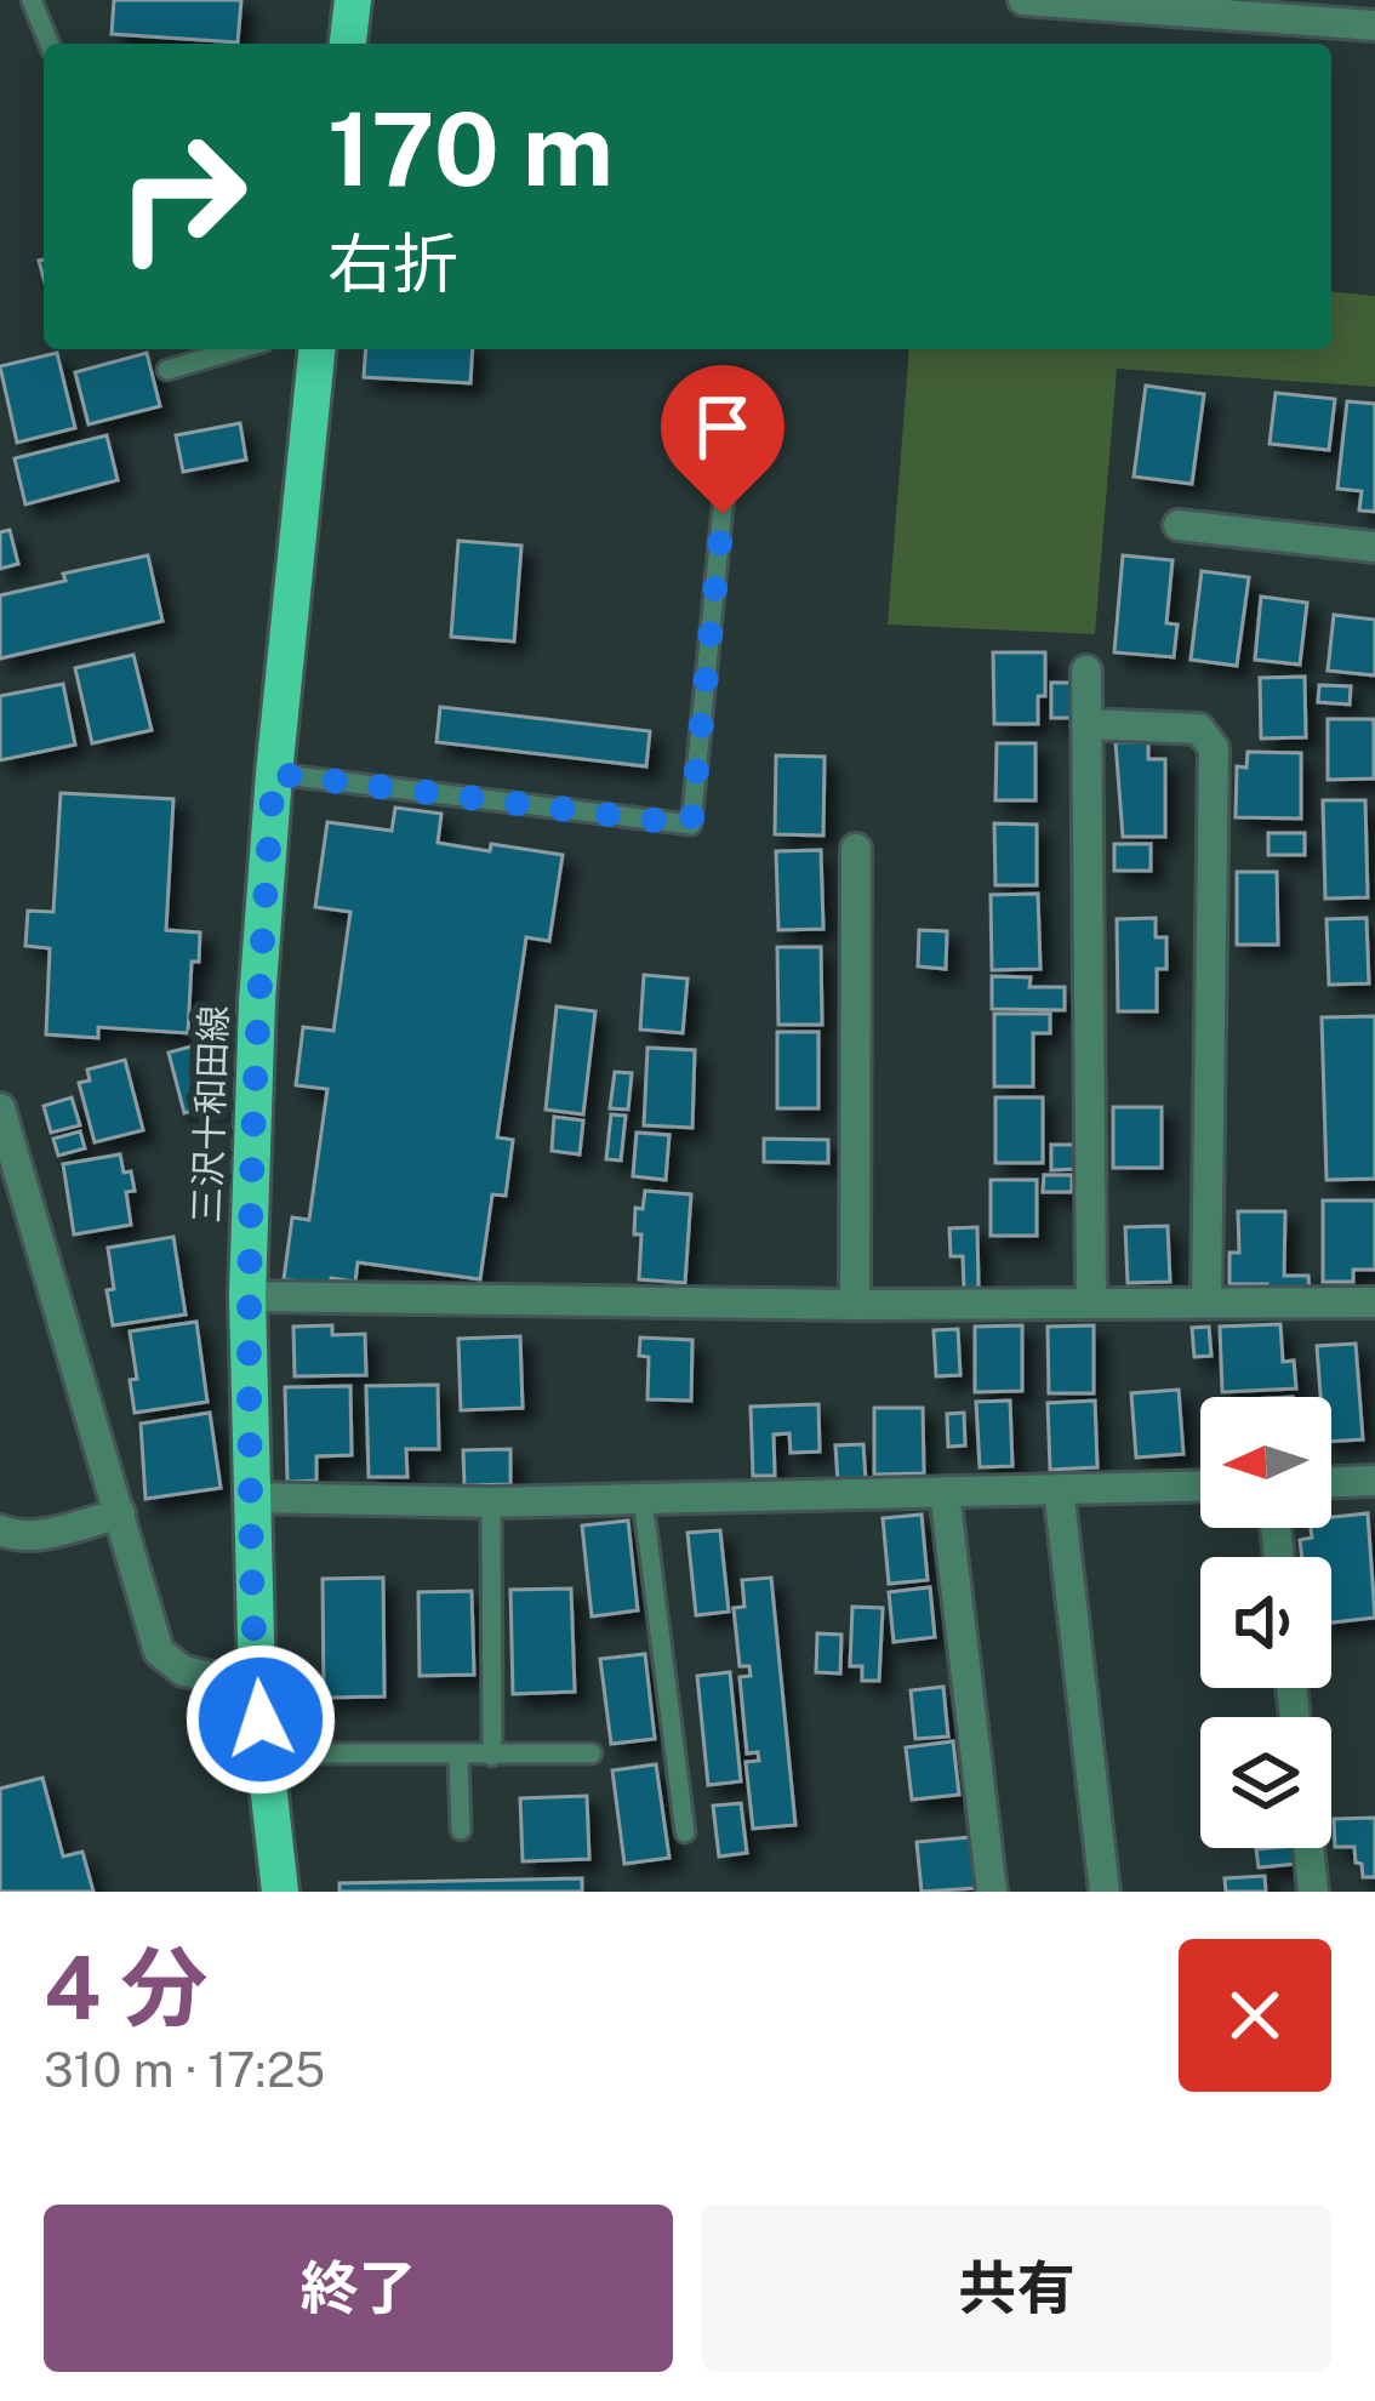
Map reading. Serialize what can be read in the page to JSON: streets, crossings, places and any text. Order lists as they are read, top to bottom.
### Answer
{
  "streets": {
    "main road": ["三沢十和田線"]
  },
  "north": "left",
  "page": {
    "turn": ["170 m", "右折"],
    "heading": ["4 分", "310 m · 17:25"],
    "buttons": ["終了", "共有"]
  }
}
